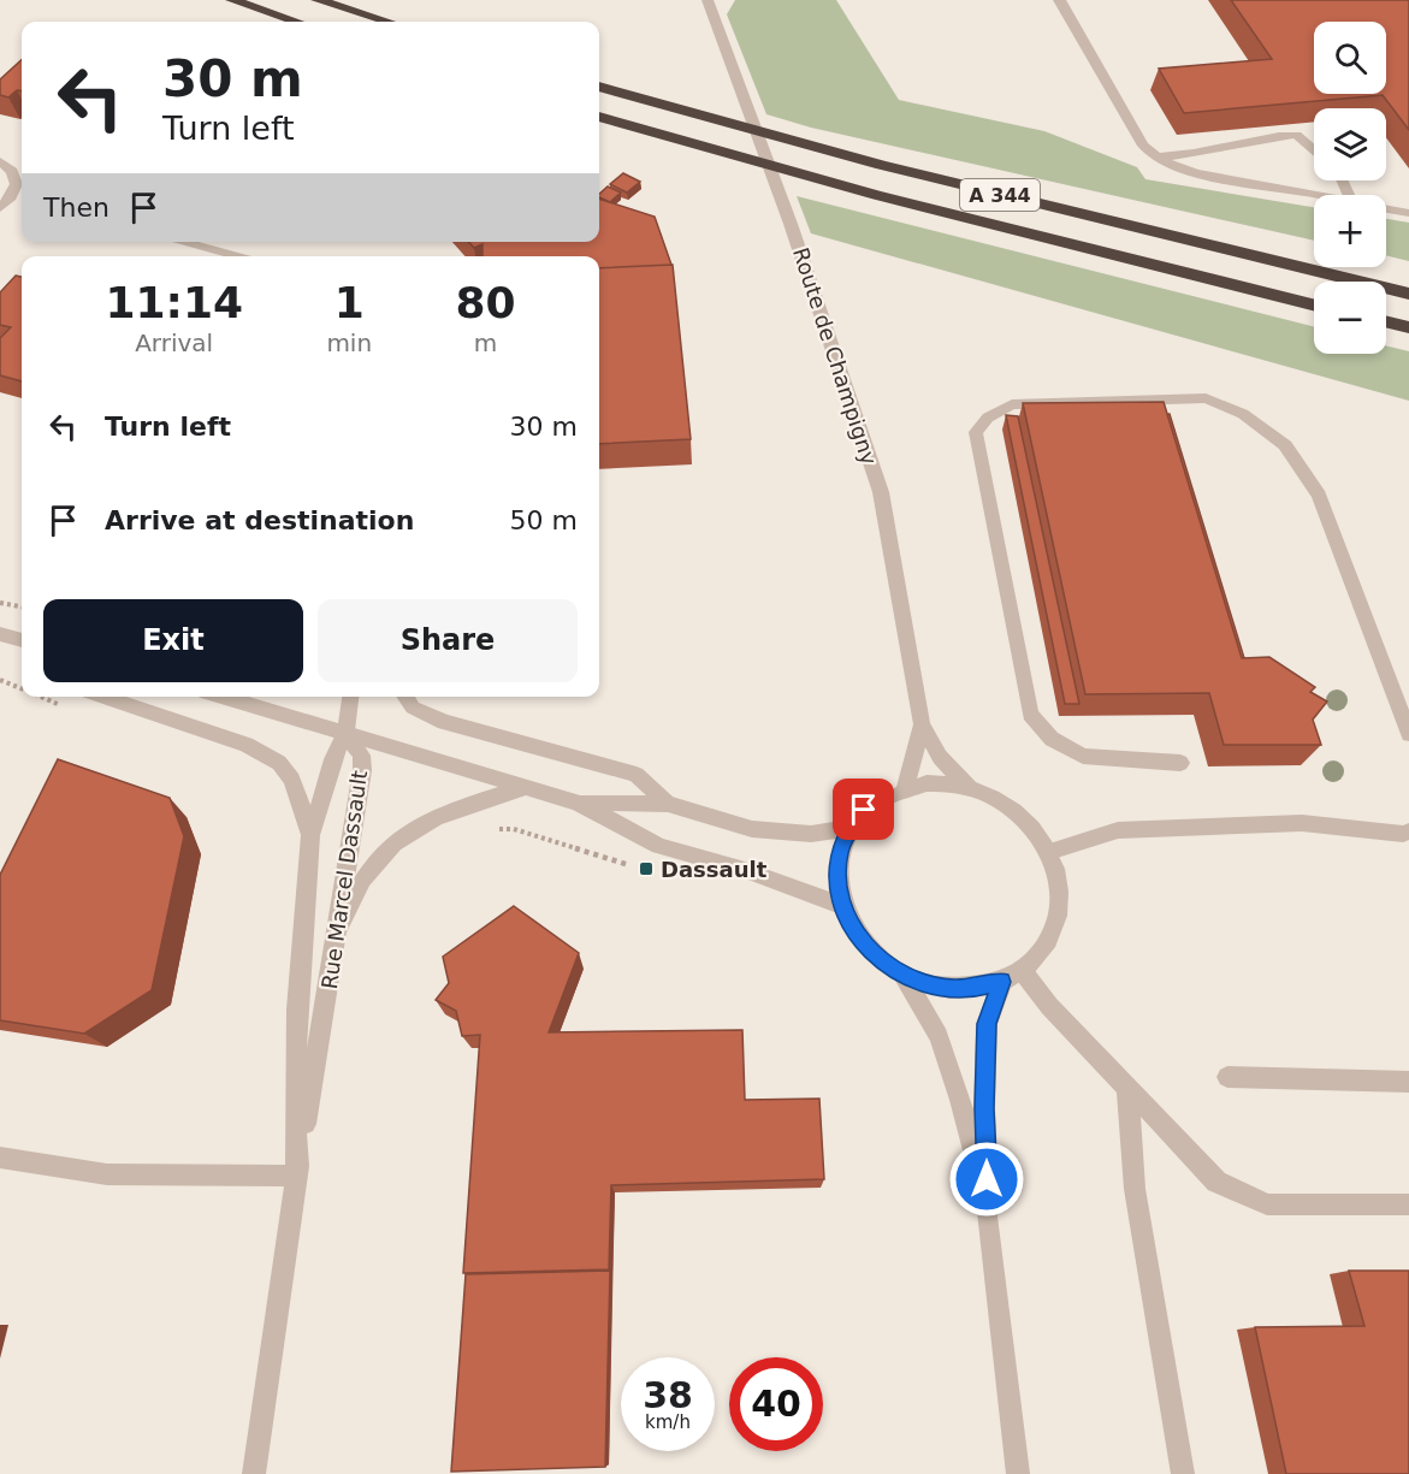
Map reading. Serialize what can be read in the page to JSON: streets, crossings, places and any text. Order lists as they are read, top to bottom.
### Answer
{
  "streets": {
    "highway": ["A 344"],
    "street": ["Route de Champigny", "Rue Marcel Dassault"]
  },
  "places": {
    "transit": ["Dassault"]
  },
  "page": {
    "map_buttons": ["+", "−"],
    "turn": ["30 m", "Turn left"],
    "then": "Then",
    "eta": [
      "11:14",
      "Arrival",
      "1",
      "min",
      "80",
      "m"
    ],
    "list": [
      {
        "name": "Turn left",
        "value": "30 m"
      },
      {
        "name": "Arrive at destination",
        "value": "50 m"
      }
    ],
    "buttons": ["Exit", "Share"],
    "speed": "38 km/h",
    "limit": "40"
  }
}
